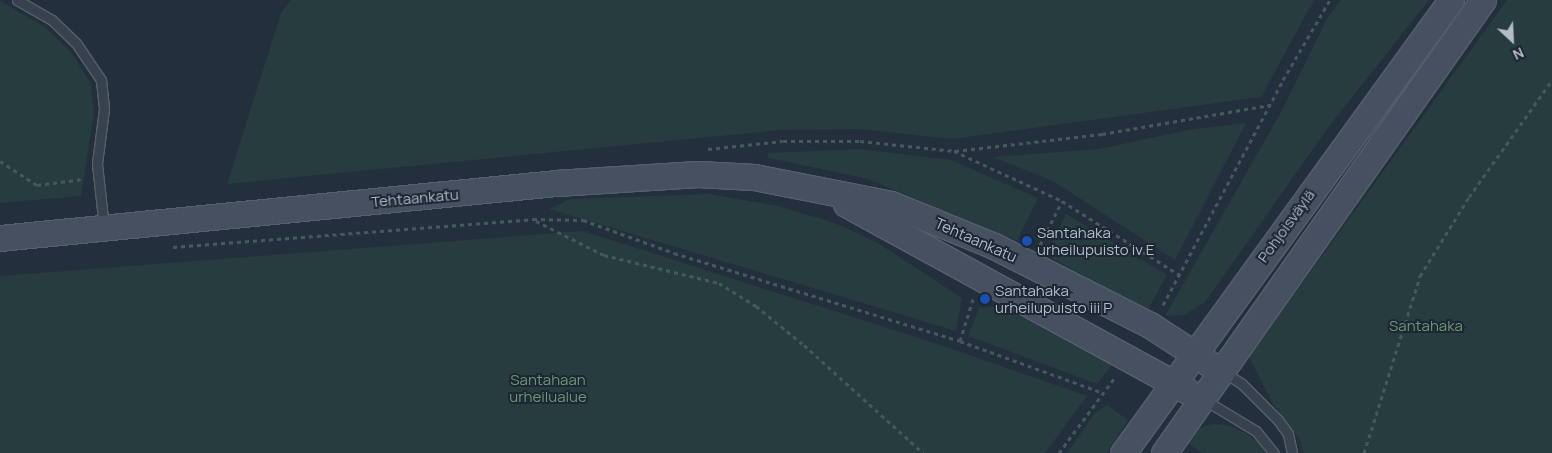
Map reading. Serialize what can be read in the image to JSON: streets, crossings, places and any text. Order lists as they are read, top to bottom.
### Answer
{
  "streets": {
    "main road": ["Tehtaankatu", "Pohjoisväylä"]
  },
  "crossings": [
    ["Tehtaankatu", "Pohjoisväylä"]
  ],
  "parks": ["Santahaka", "Santahaan urheilualue"],
  "places": ["Santahaka urheilupuisto iv E", "Santahaka urheilupuisto iii P"],
  "north": "bottom right"
}
